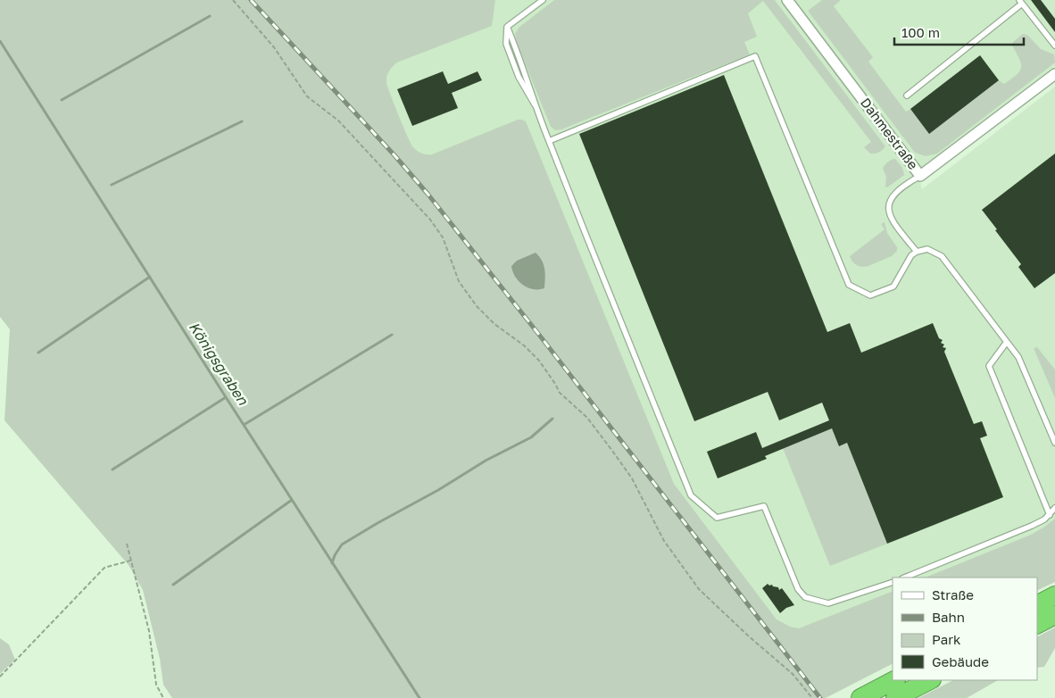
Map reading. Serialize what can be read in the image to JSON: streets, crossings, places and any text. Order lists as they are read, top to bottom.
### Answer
{
  "streets": {
    "street": ["Dahmestraße"]
  },
  "water": ["Königsgraben"],
  "legend": [
    "Straße",
    "Bahn",
    "Park",
    "Gebäude"
  ],
  "scale_bar": "100 m"
}
